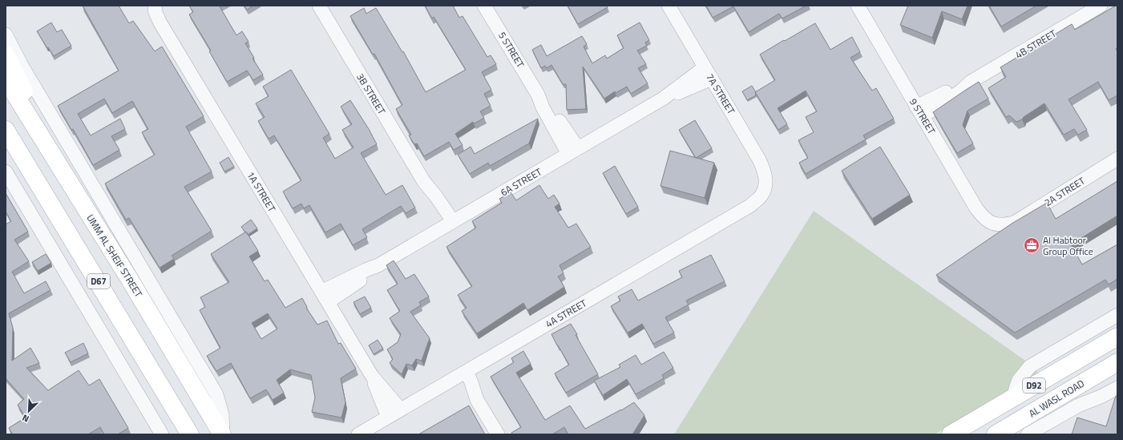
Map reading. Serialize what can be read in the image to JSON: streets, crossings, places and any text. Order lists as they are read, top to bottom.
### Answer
{
  "streets": {
    "main road": [
      "UMM AL SHEIF STREET",
      "D67",
      "D92",
      "AL WASL ROAD"
    ],
    "street": [
      "4B STREET",
      "5 STREET",
      "3B STREET",
      "7A STREET",
      "9 STREET",
      "6A STREET",
      "1A STREET",
      "2A STREET",
      "4A STREET"
    ]
  },
  "crossings": [
    ["4B STREET", "9 STREET"],
    ["5 STREET", "6A STREET"],
    ["3B STREET", "6A STREET"],
    ["7A STREET", "6A STREET"],
    ["7A STREET", "4A STREET"],
    ["9 STREET", "2A STREET"],
    ["6A STREET", "1A STREET"],
    ["1A STREET", "4A STREET"]
  ],
  "places": {
    "office": ["Al Habtoor Group Office"]
  },
  "north": "bottom left"
}
